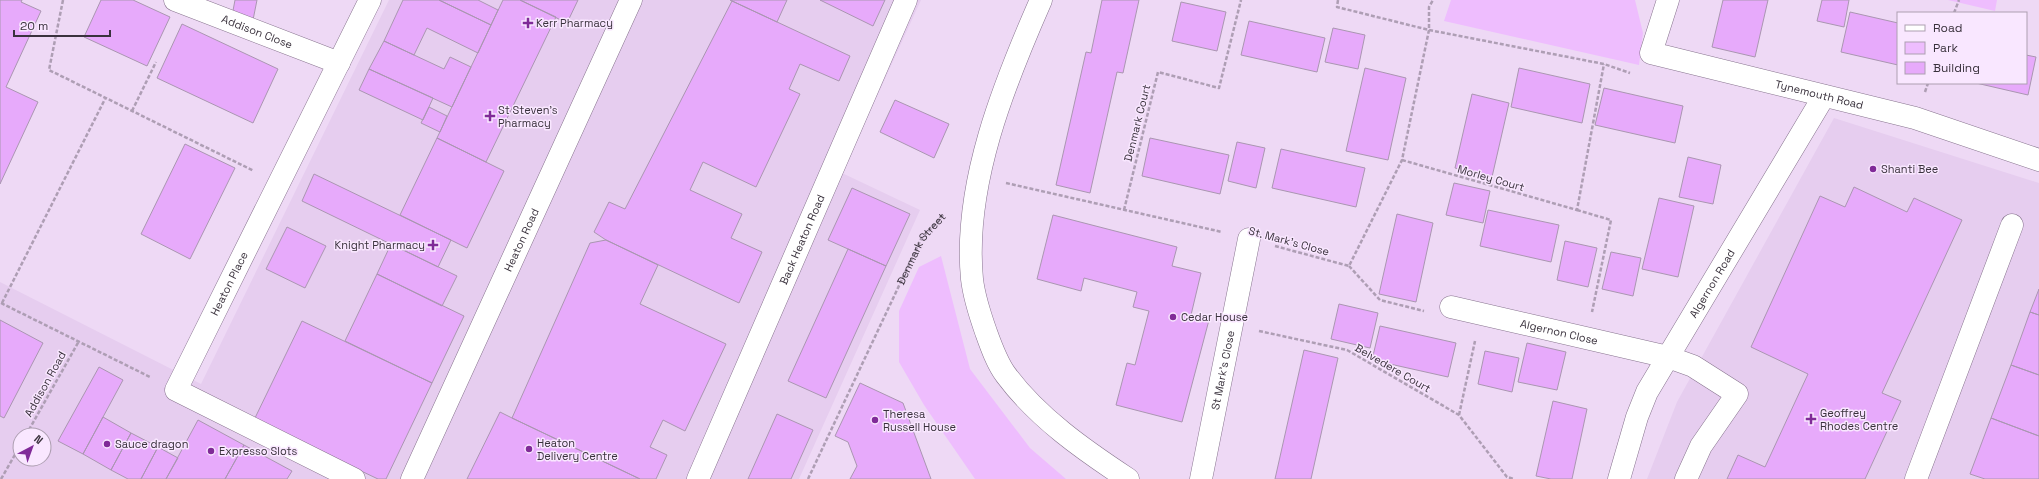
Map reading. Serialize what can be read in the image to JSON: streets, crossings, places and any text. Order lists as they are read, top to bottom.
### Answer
{
  "streets": {
    "street": [
      "Addison Close",
      "Tynemouth Road",
      "Heaton Road",
      "Back Heaton Road",
      "Algernon Road",
      "Heaton Place",
      "Algernon Close",
      "St Mark's Close"
    ],
    "path": [
      "Denmark Court",
      "Morley Court",
      "St. Mark's Close",
      "Denmark Street",
      "Belvedere Court",
      "Addison Road"
    ]
  },
  "crossings": [
    ["Addison Close", "Heaton Place"],
    ["Tynemouth Road", "Algernon Road"],
    ["Denmark Court", "St. Mark's Close"],
    ["Morley Court", "Algernon Close"],
    ["St. Mark's Close", "St Mark's Close"],
    ["Algernon Road", "Algernon Close"],
    ["Belvedere Court", "St Mark's Close"]
  ],
  "places": {
    "health": [
      "Kerr Pharmacy",
      "St Steven's Pharmacy",
      "Knight Pharmacy",
      "Geoffrey Rhodes Centre"
    ],
    "other": [
      "Shanti Bee",
      "Cedar House",
      "Theresa Russell House",
      "Sauce dragon",
      "Heaton Delivery Centre",
      "Expresso Slots"
    ]
  },
  "legend": ["Road", "Park", "Building"],
  "scale_bar": "20 m",
  "north": "top right"
}
